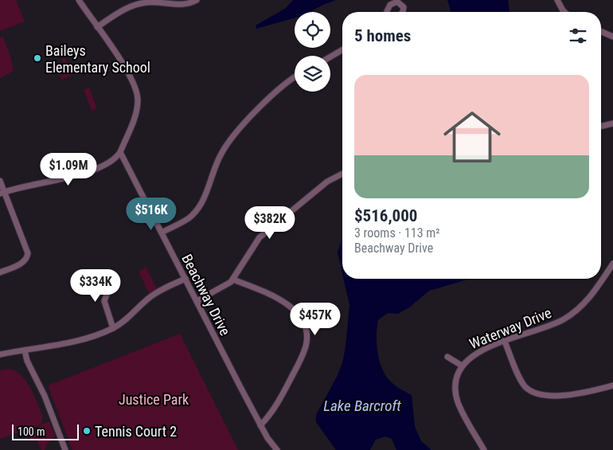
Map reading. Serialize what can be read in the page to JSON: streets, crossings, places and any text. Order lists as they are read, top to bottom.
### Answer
{
  "streets": {
    "street": ["Beachway Drive", "Waterway Drive"]
  },
  "water": ["Lake Barcroft"],
  "parks": ["Justice Park"],
  "places": ["Baileys Elementary School", "Tennis Court 2"],
  "scale_bar": "100 m",
  "page": {
    "heading": "5 homes",
    "list": [
      {
        "name": "$516,000",
        "note": "3 rooms · 113 m² · Beachway Drive"
      }
    ],
    "price": [
      "$1.09M",
      "$516K",
      "$382K",
      "$334K",
      "$457K"
    ],
    "scale": "100 m"
  }
}
